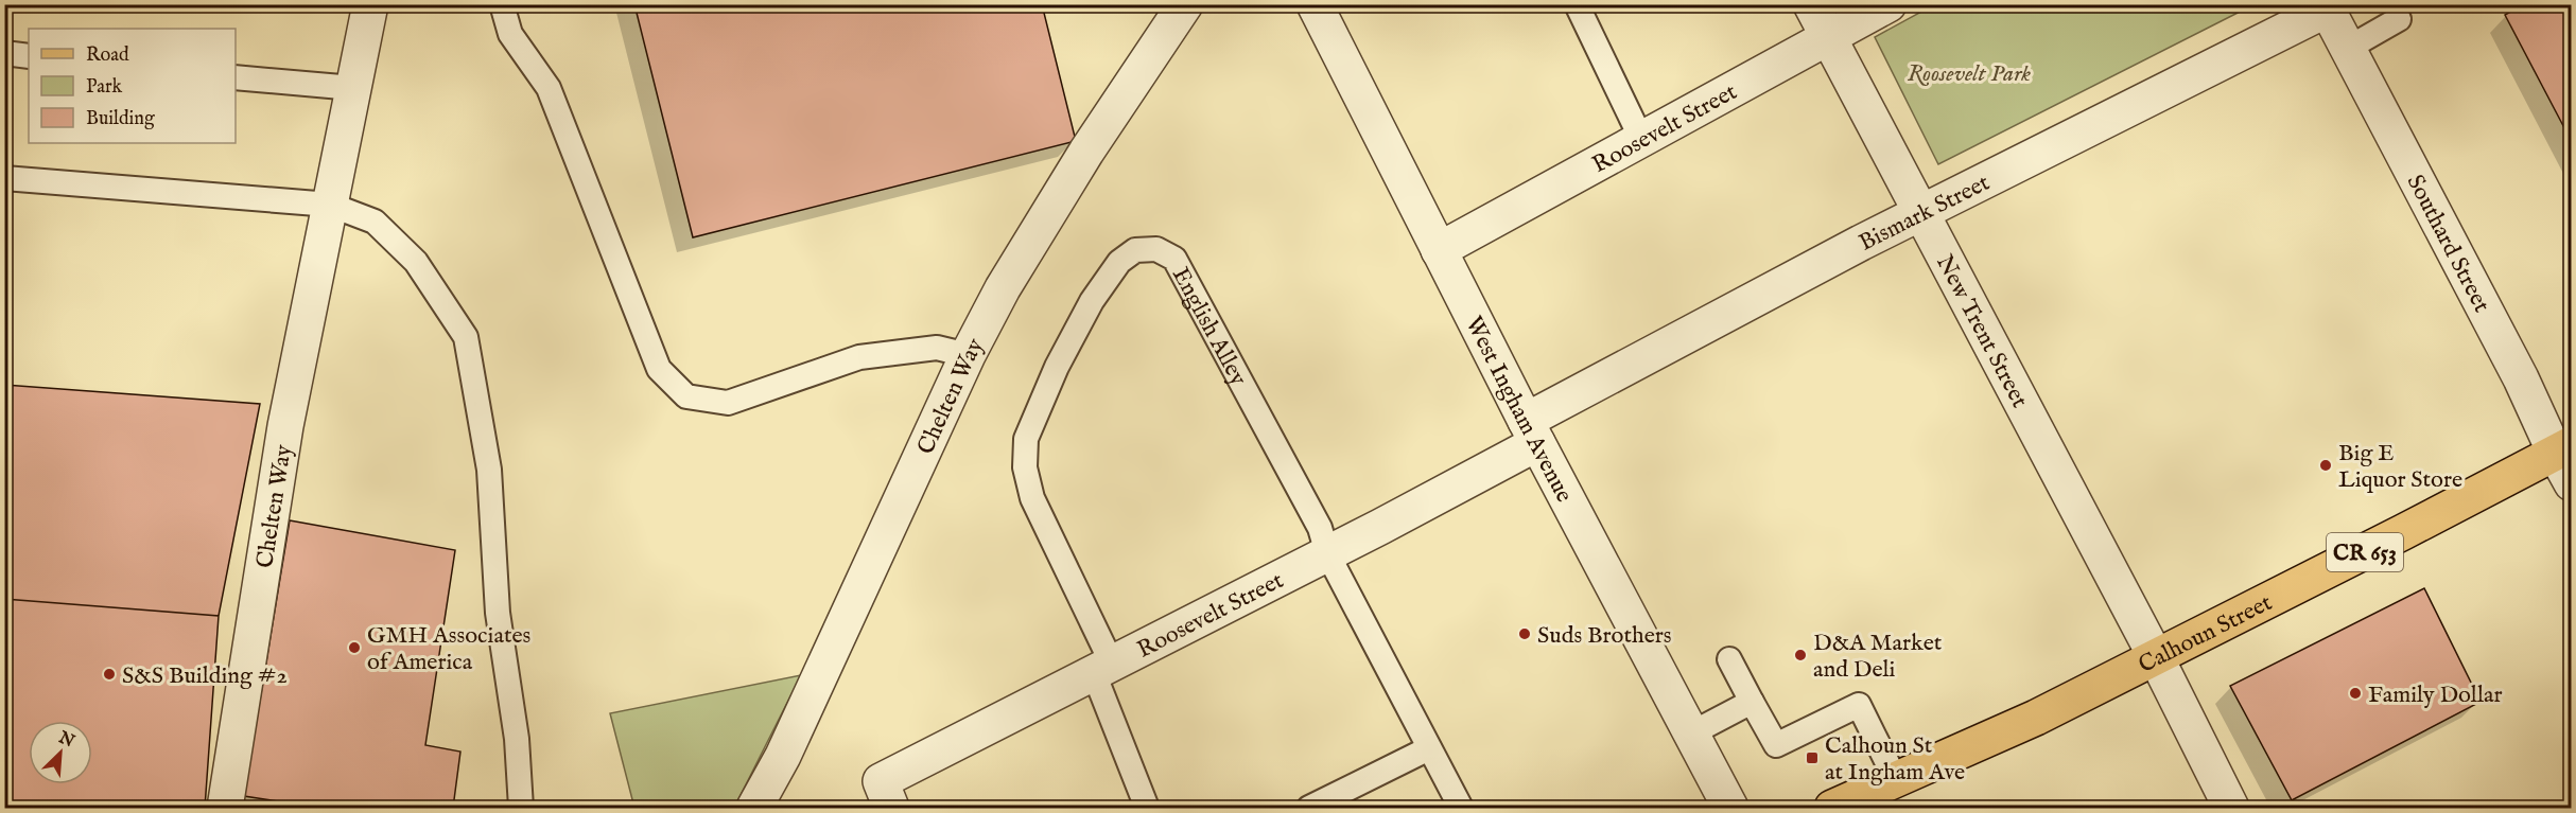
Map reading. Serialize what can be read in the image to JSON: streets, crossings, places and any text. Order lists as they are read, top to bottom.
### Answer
{
  "streets": {
    "main road": ["CR 653", "Calhoun Street"],
    "street": [
      "Roosevelt Street",
      "Bismark Street",
      "Southard Street",
      "New Trent Street",
      "Chelten Way",
      "West Ingham Avenue"
    ],
    "lane": ["English Alley"]
  },
  "crossings": [
    ["Roosevelt Street", "Bismark Street"],
    ["Roosevelt Street", "English Alley"],
    ["Roosevelt Street", "New Trent Street"],
    ["Roosevelt Street", "West Ingham Avenue"],
    ["Bismark Street", "Southard Street"],
    ["Bismark Street", "New Trent Street"],
    ["Bismark Street", "West Ingham Avenue"],
    ["Southard Street", "Calhoun Street"],
    ["New Trent Street", "Calhoun Street"]
  ],
  "parks": ["Roosevelt Park"],
  "places": {
    "other": [
      "Big E Liquor Store",
      "Suds Brothers",
      "GMH Associates of America",
      "D&A Market and Deli",
      "S&S Building #2",
      "Family Dollar"
    ],
    "transit": ["Calhoun St at Ingham Ave"]
  },
  "legend": ["Road", "Park", "Building"],
  "north": "top right"
}
